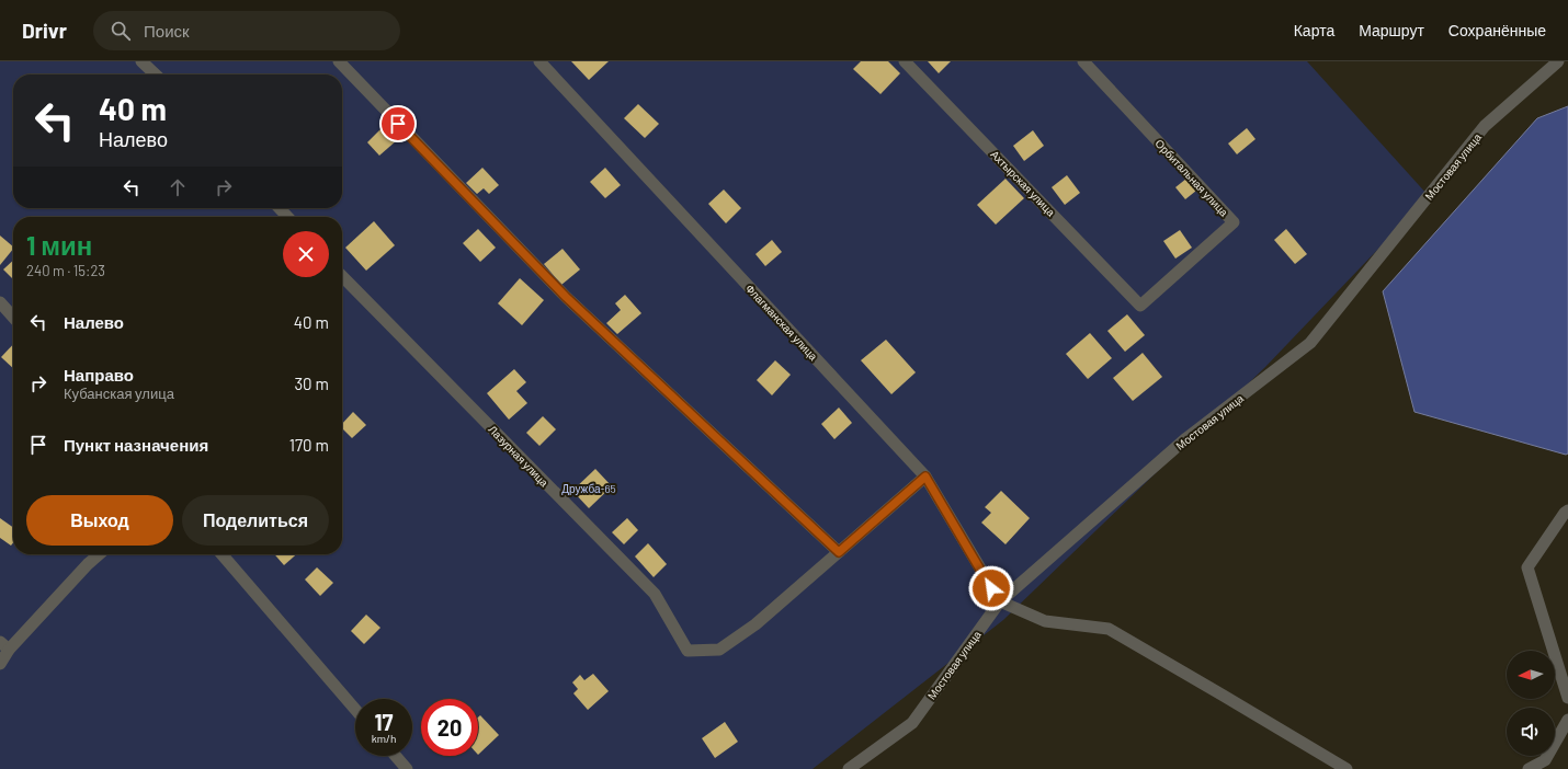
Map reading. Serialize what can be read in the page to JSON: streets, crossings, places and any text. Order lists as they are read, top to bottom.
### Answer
{
  "streets": {
    "lane": [
      "Мостовая улица",
      "Орбитальная улица",
      "Ахтырская улица",
      "Флагманская улица",
      "Лазурная улица"
    ]
  },
  "crossings": [
    ["Мостовая улица", "Флагманская улица"],
    ["Орбитальная улица", "Ахтырская улица"]
  ],
  "parks": ["Дружба-65"],
  "north": "left",
  "page": {
    "header": "Drivr",
    "search": "Поиск",
    "nav": ["Карта", "Маршрут", "Сохранённые"],
    "turn": ["40 m", "Налево"],
    "heading": ["1 мин", "240 m · 15:23"],
    "list": [
      {
        "name": "Налево",
        "value": "40 m"
      },
      {
        "name": "Направо",
        "note": "Кубанская улица",
        "value": "30 m"
      },
      {
        "name": "Пункт назначения",
        "value": "170 m"
      }
    ],
    "buttons": ["Выход", "Поделиться"],
    "speed": "17 km/h",
    "limit": "20"
  }
}
